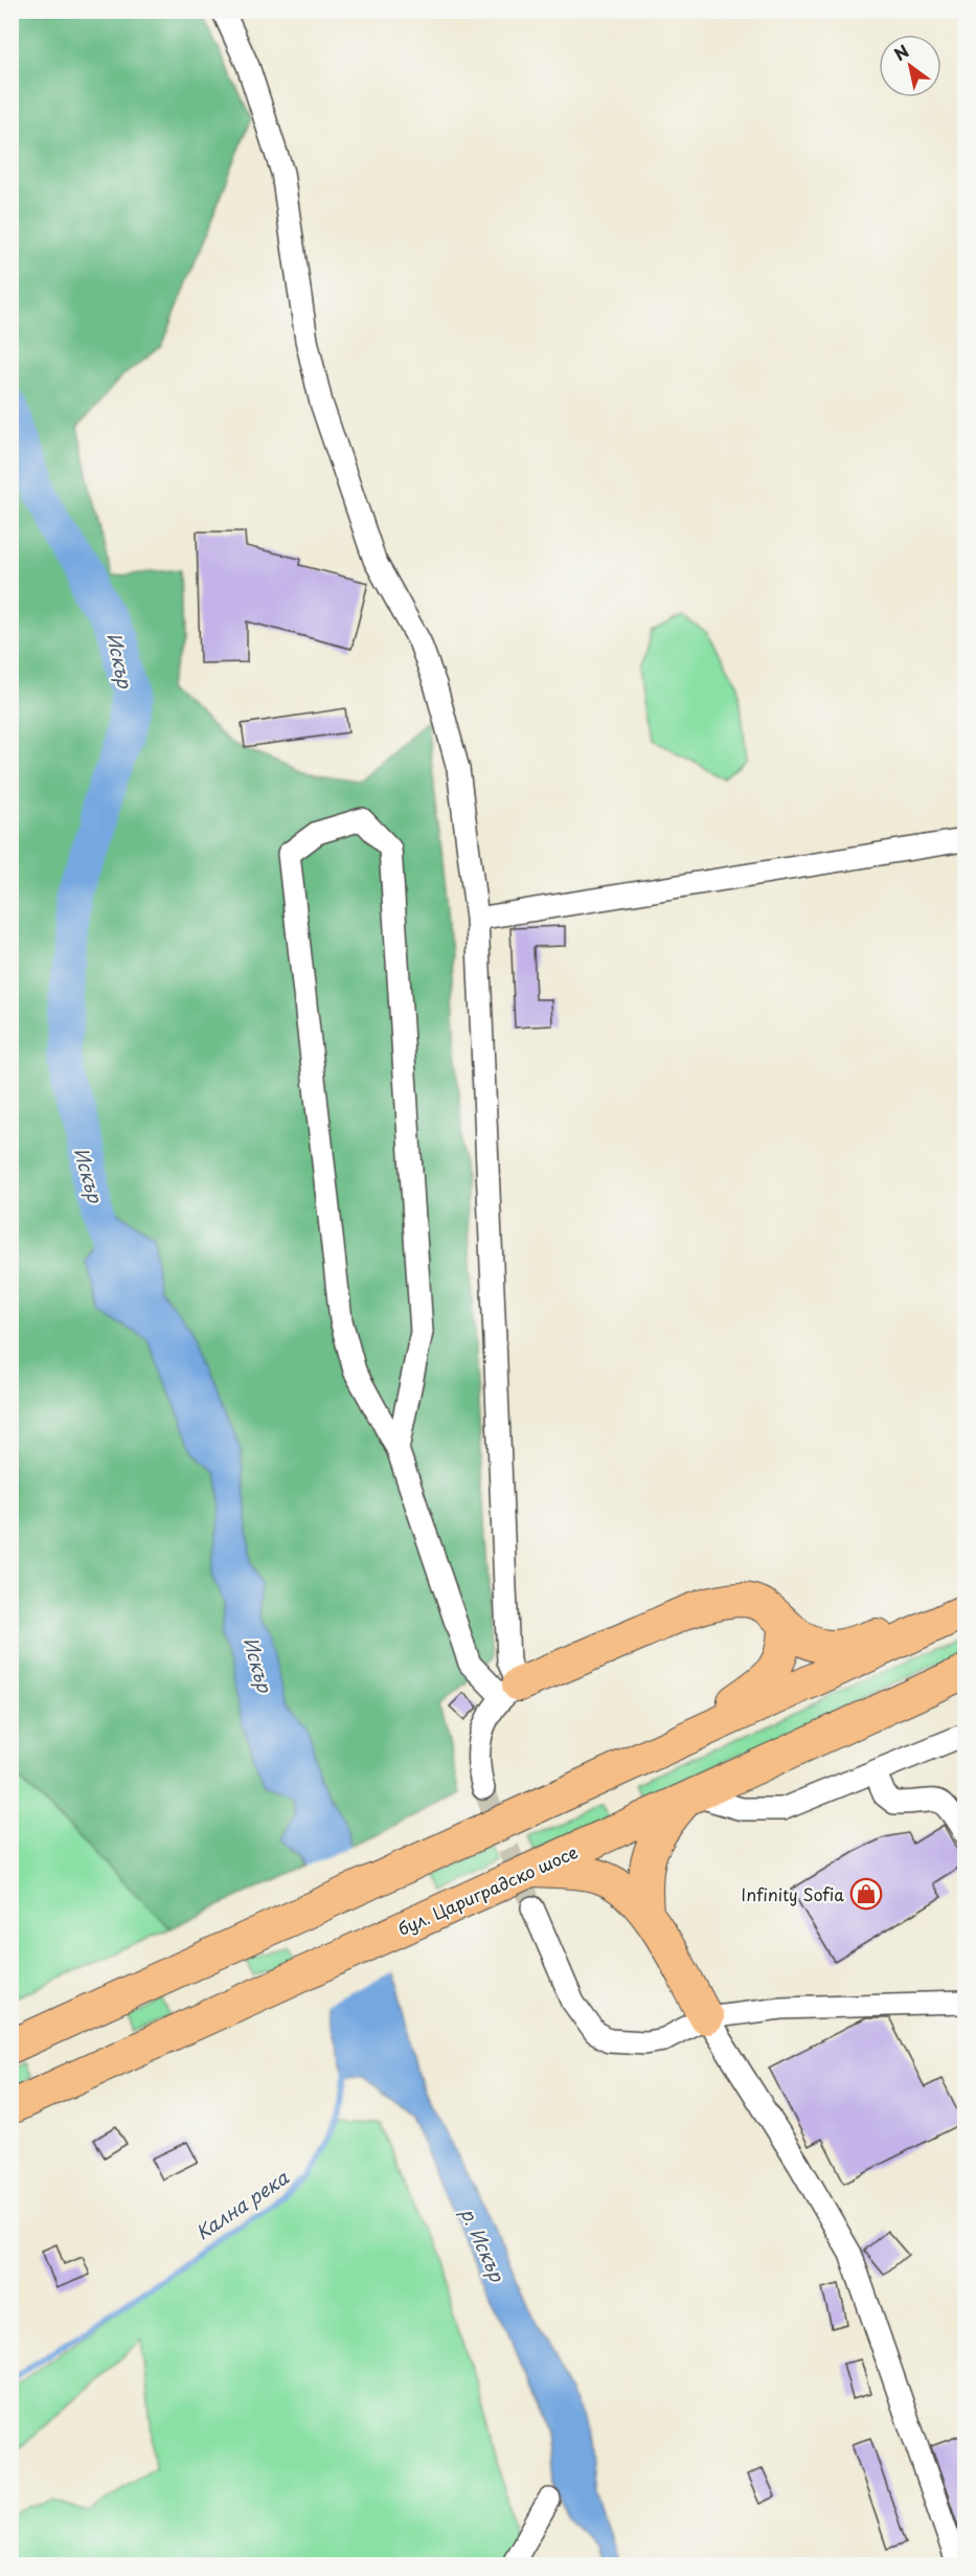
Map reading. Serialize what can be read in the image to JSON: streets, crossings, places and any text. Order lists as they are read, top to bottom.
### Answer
{
  "streets": {
    "highway": ["бул. Цариградско шосе"]
  },
  "water": ["Искър", "Кална река", "р. Искър"],
  "places": {
    "shop": ["Infinity Sofia"]
  },
  "north": "top left"
}
